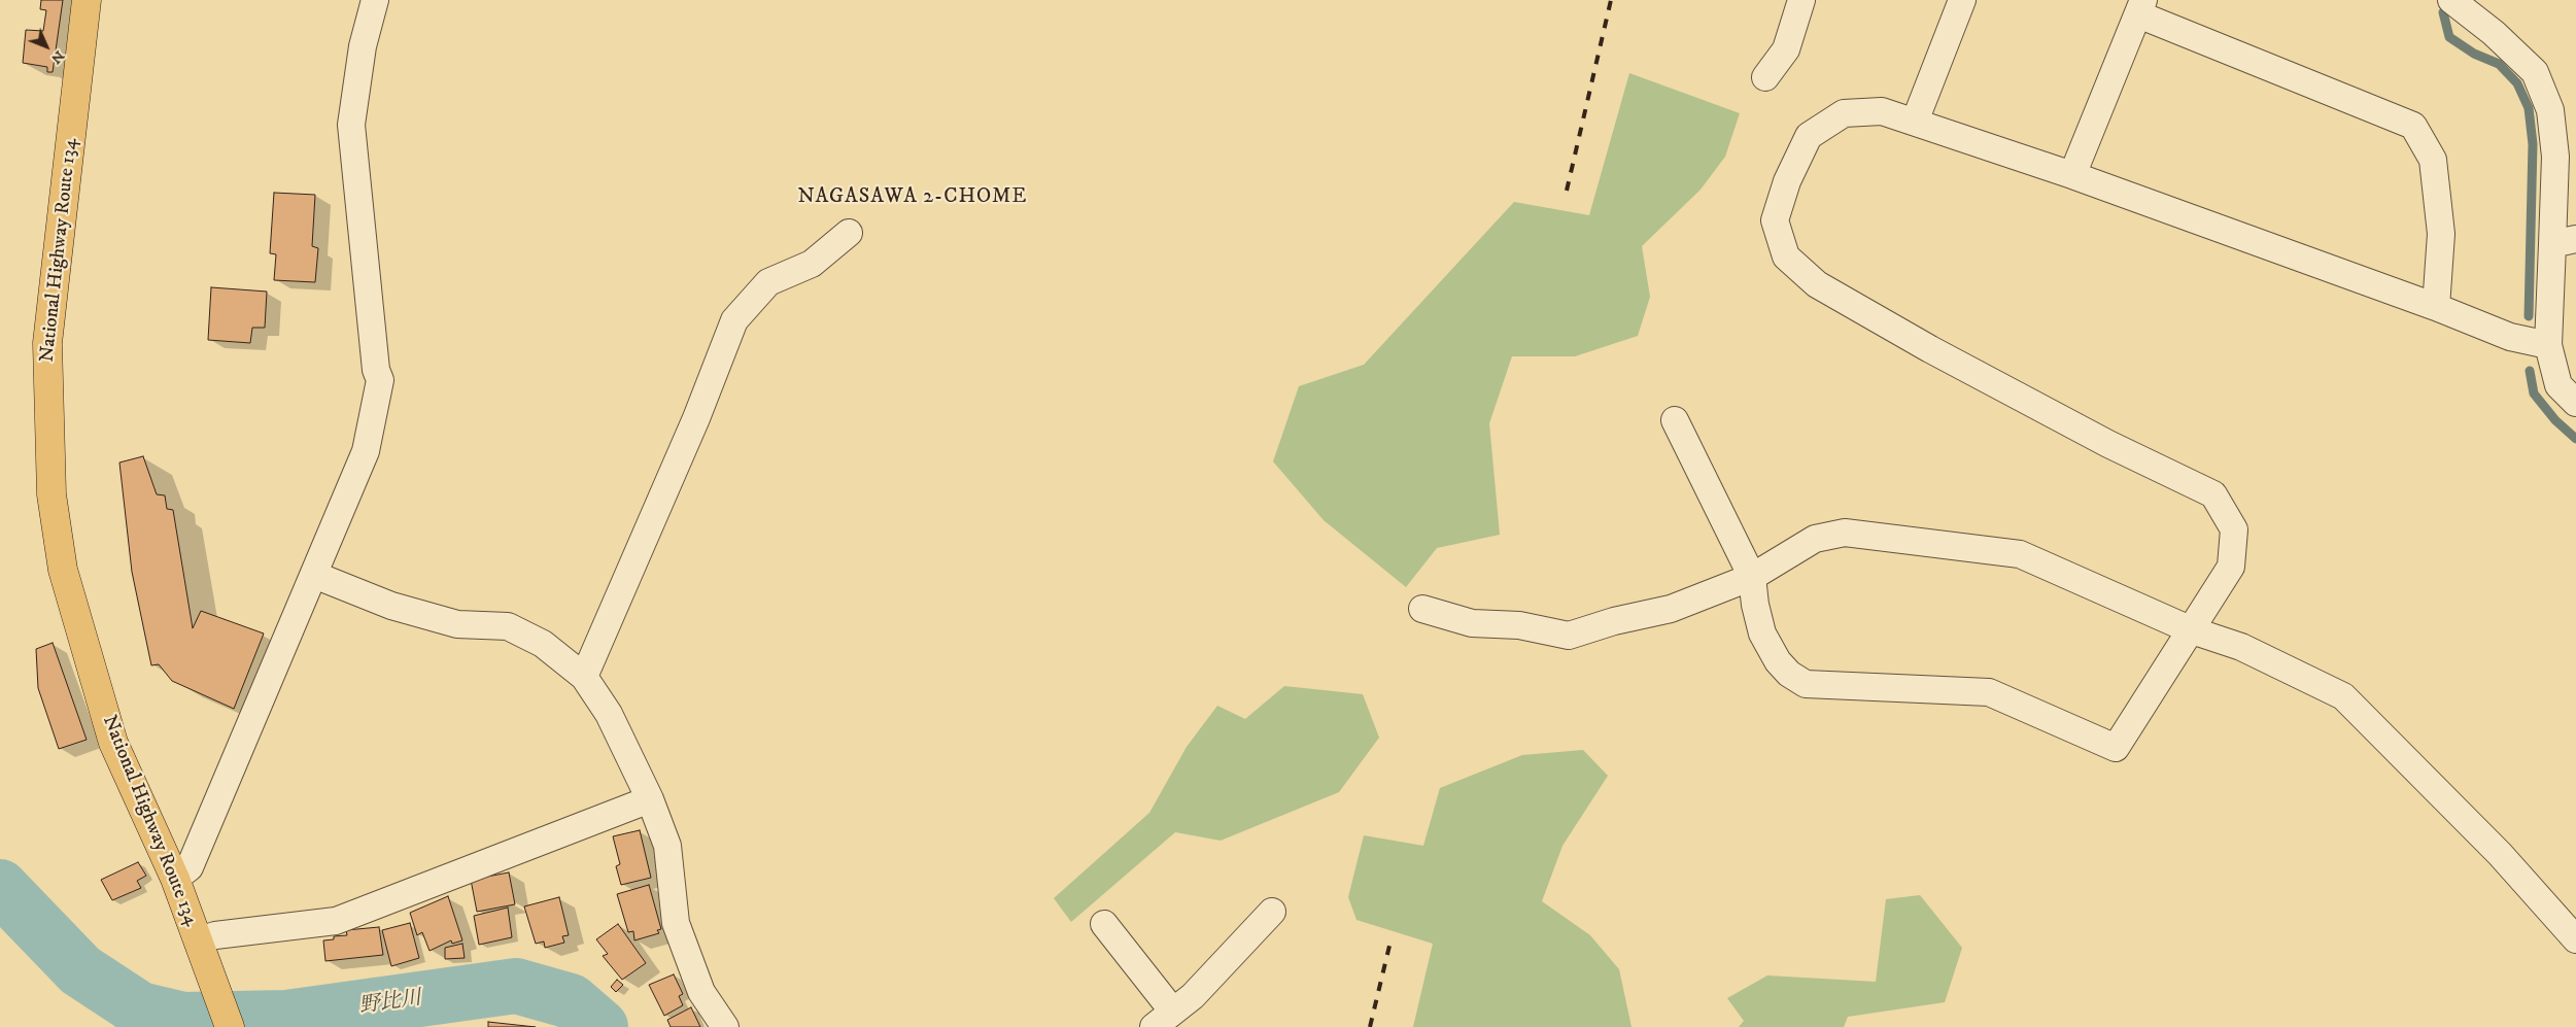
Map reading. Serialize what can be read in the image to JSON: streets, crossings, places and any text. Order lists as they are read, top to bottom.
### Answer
{
  "streets": {
    "highway": ["National Highway Route 134"]
  },
  "districts": ["NAGASAWA 2-CHOME"],
  "water": ["野比川"],
  "north": "bottom right"
}
